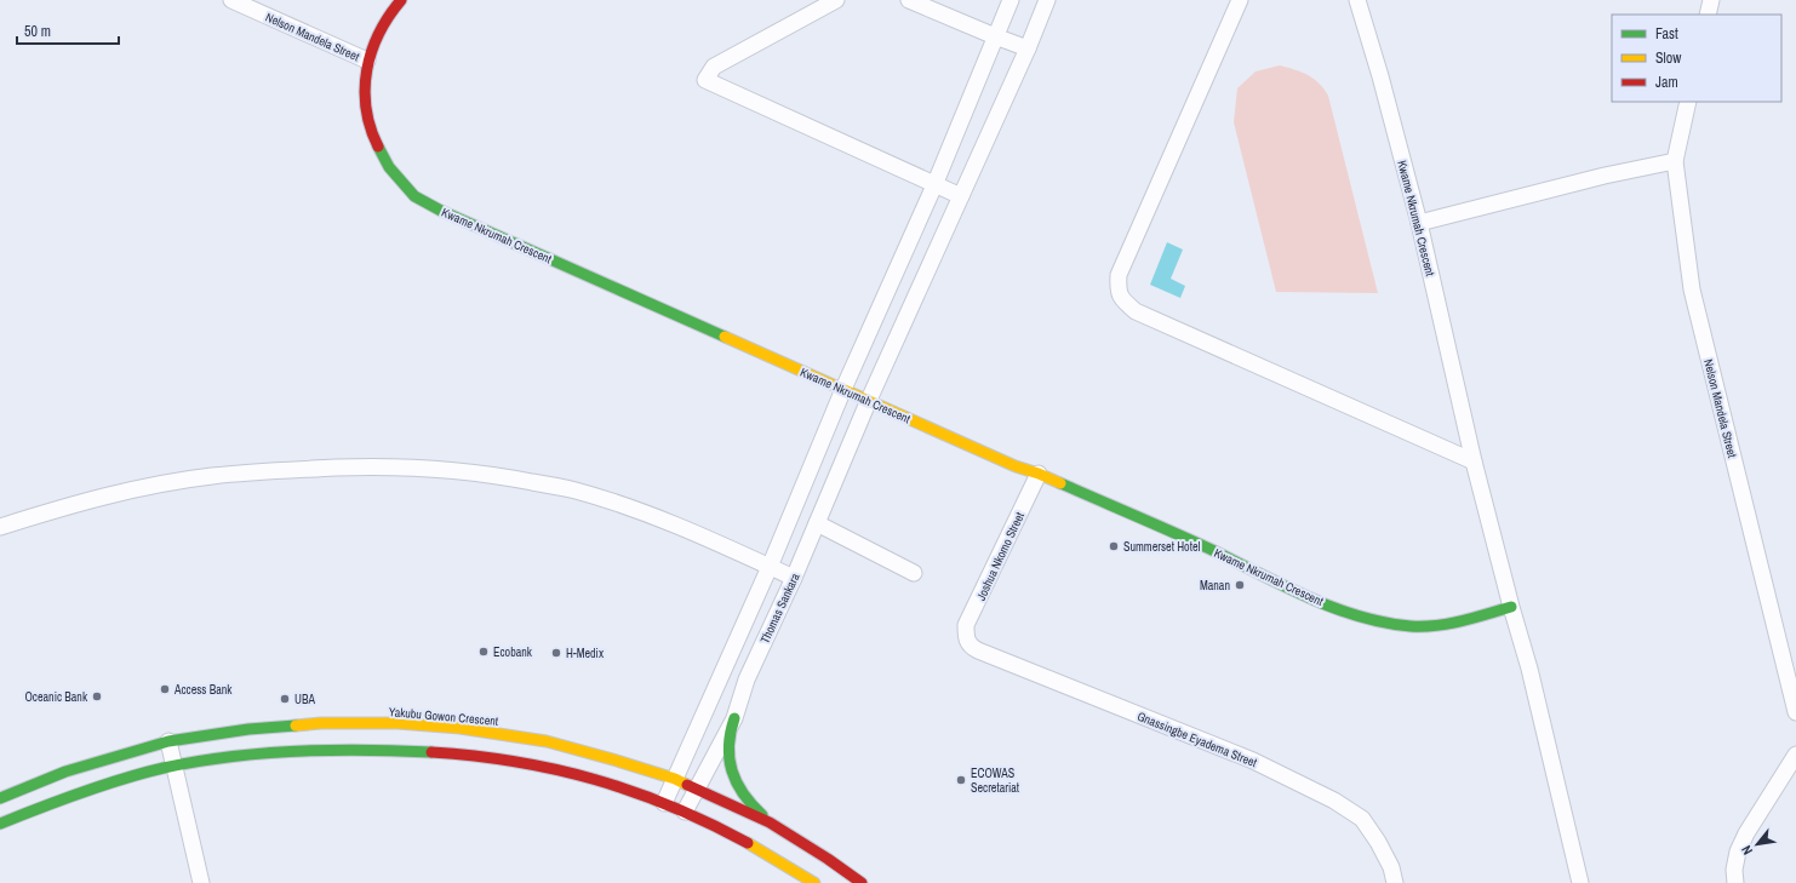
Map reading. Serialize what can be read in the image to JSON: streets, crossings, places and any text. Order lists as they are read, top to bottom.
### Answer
{
  "streets": {
    "main road": ["Kwame Nkrumah Crescent", "Yakubu Gowon Crescent"],
    "street": [
      "Nelson Mandela Street",
      "Joshua Nkomo Street",
      "Thomas Sankara",
      "Gnassingbe Eyadema Street"
    ]
  },
  "crossings": [
    ["Nelson Mandela Street", "Kwame Nkrumah Crescent"],
    ["Kwame Nkrumah Crescent", "Joshua Nkomo Street"],
    ["Kwame Nkrumah Crescent", "Thomas Sankara"],
    ["Joshua Nkomo Street", "Gnassingbe Eyadema Street"],
    ["Thomas Sankara", "Yakubu Gowon Crescent"]
  ],
  "places": [
    "Summerset Hotel",
    "Manan",
    "Ecobank",
    "H-Medix",
    "Access Bank",
    "Oceanic Bank",
    "UBA",
    "ECOWAS Secretariat"
  ],
  "legend": ["Fast", "Slow", "Jam"],
  "scale_bar": "50 m",
  "north": "bottom left"
}
